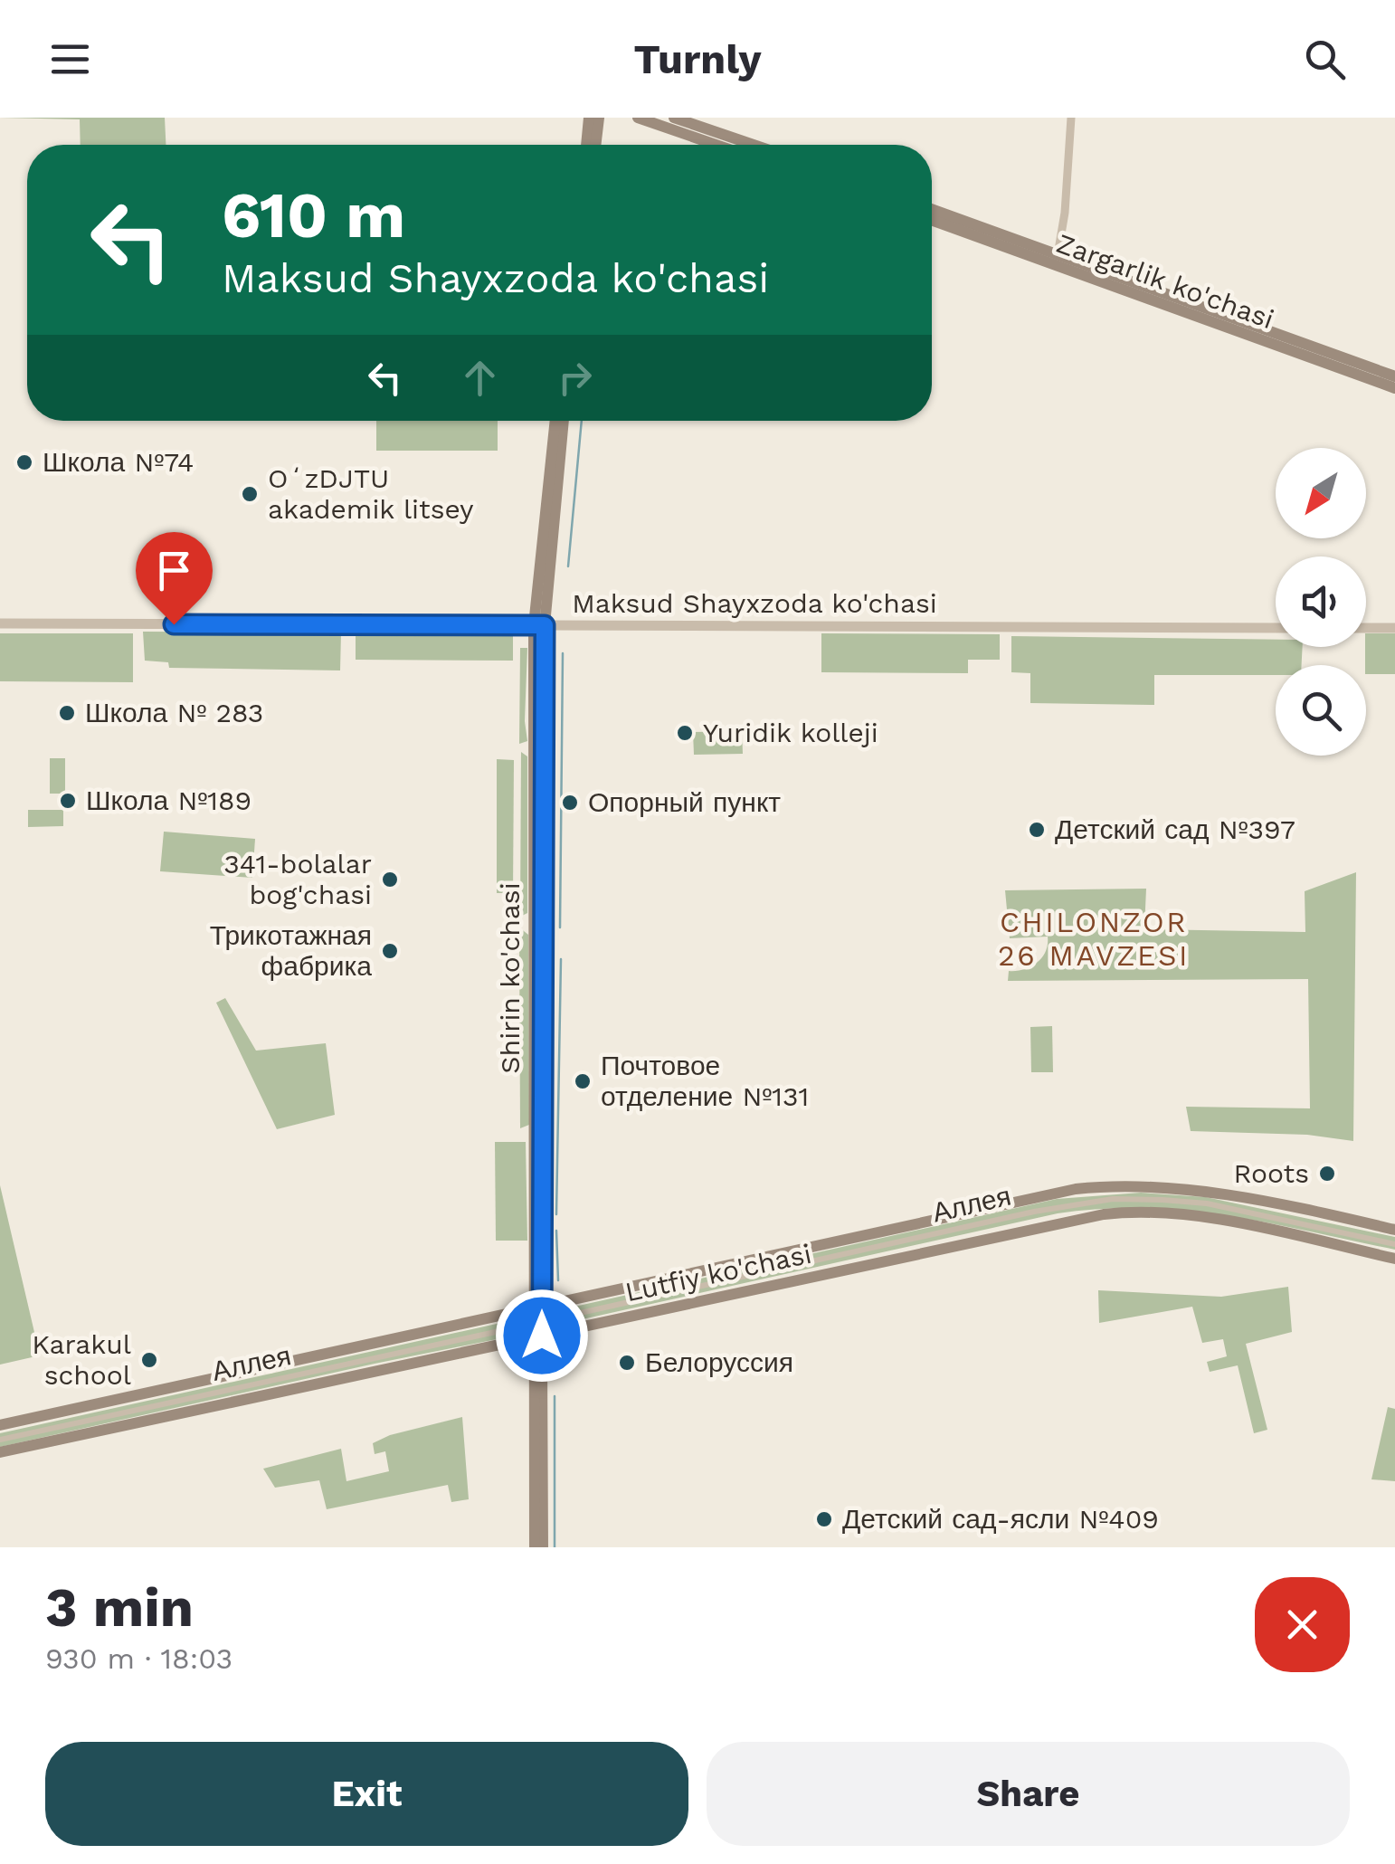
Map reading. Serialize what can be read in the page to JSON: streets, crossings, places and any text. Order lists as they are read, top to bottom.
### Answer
{
  "streets": {
    "main road": ["Zargarlik ko'chasi", "Shirin ko'chasi", "Lutfiy ko'chasi"],
    "street": ["Maksud Shayxzoda ko'chasi", "Аллея"]
  },
  "crossings": [
    ["Maksud Shayxzoda ko'chasi", "Shirin ko'chasi"],
    ["Shirin ko'chasi", "Lutfiy ko'chasi"]
  ],
  "districts": ["CHILONZOR 26 MAVZESI"],
  "places": [
    "Школа №74",
    "OʻzDJTU akademik litsey",
    "Школа № 283",
    "Yuridik kolleji",
    "Школа №189",
    "Опорный пункт",
    "Детский сад №397",
    "341-bolalar bog'chasi",
    "Трикотажная фабрика",
    "Почтовое отделение №131",
    "Roots",
    "Karakul school",
    "Белоруссия",
    "Детский сад-ясли №409"
  ],
  "north": "bottom left",
  "page": {
    "header": "Turnly",
    "turn": ["610 m", "Maksud Shayxzoda ko'chasi"],
    "heading": ["3 min", "930 m · 18:03"],
    "buttons": ["Exit", "Share"]
  }
}
